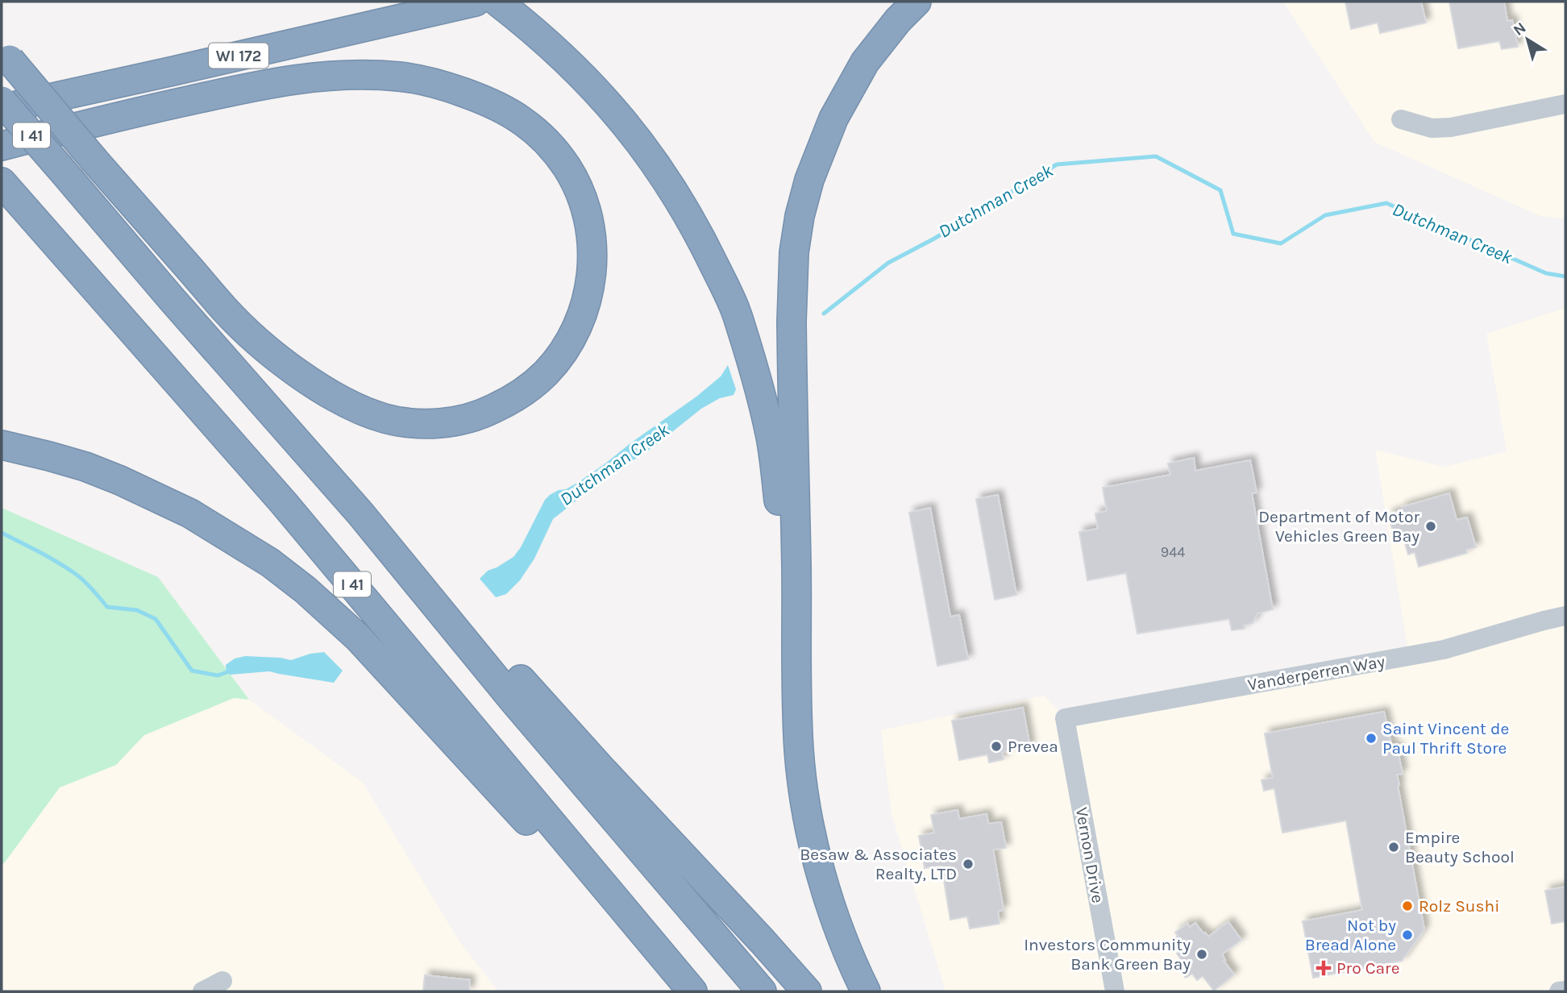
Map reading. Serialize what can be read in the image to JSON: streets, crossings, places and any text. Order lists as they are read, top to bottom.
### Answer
{
  "streets": {
    "highway": ["WI 172", "I 41"],
    "street": ["Vanderperren Way", "Vernon Drive"]
  },
  "crossings": [
    ["Vanderperren Way", "Vernon Drive"]
  ],
  "water": ["Dutchman Creek"],
  "places": {
    "other": [
      "Department of Motor Vehicles Green Bay",
      "Saint Vincent de Paul Thrift Store",
      "Prevea",
      "Empire Beauty School",
      "Besaw & Associates Realty, LTD",
      "Rolz Sushi",
      "Not by Bread Alone",
      "Investors Community Bank Green Bay"
    ],
    "health": ["Pro Care"]
  },
  "house_numbers": ["944"],
  "north": "top left"
}
